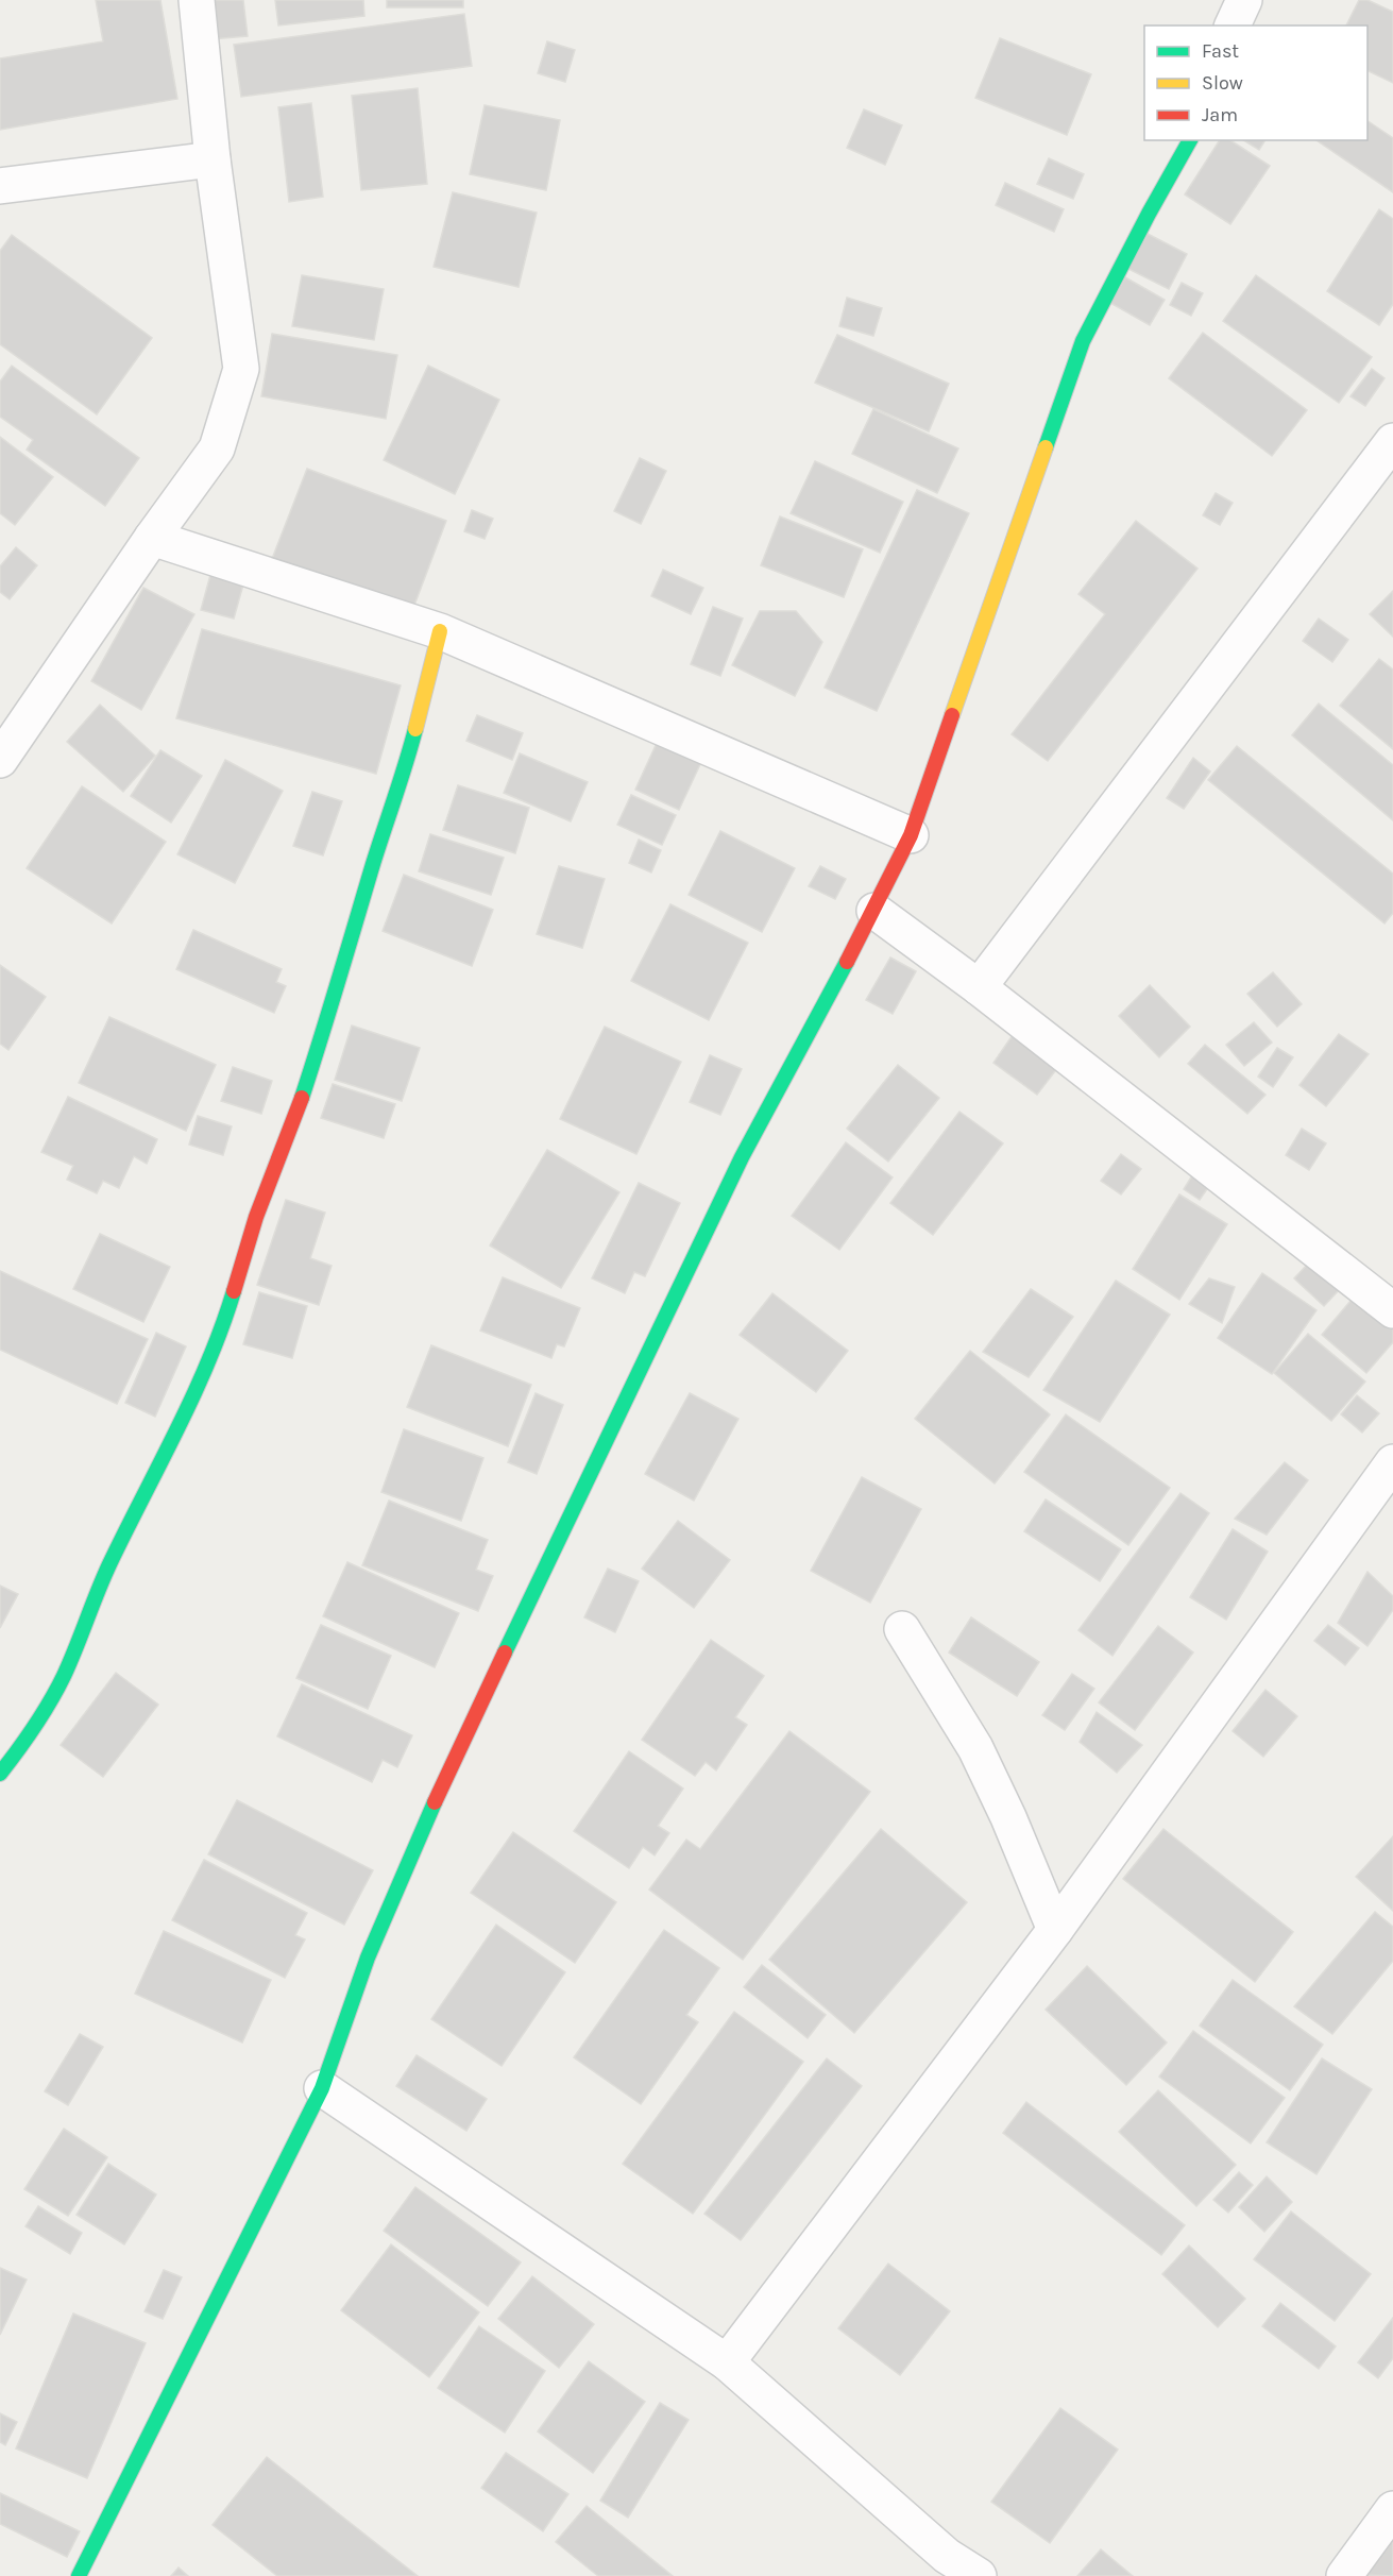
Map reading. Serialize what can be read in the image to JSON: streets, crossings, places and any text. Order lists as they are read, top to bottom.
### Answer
{
  "legend": ["Fast", "Slow", "Jam"]
}
